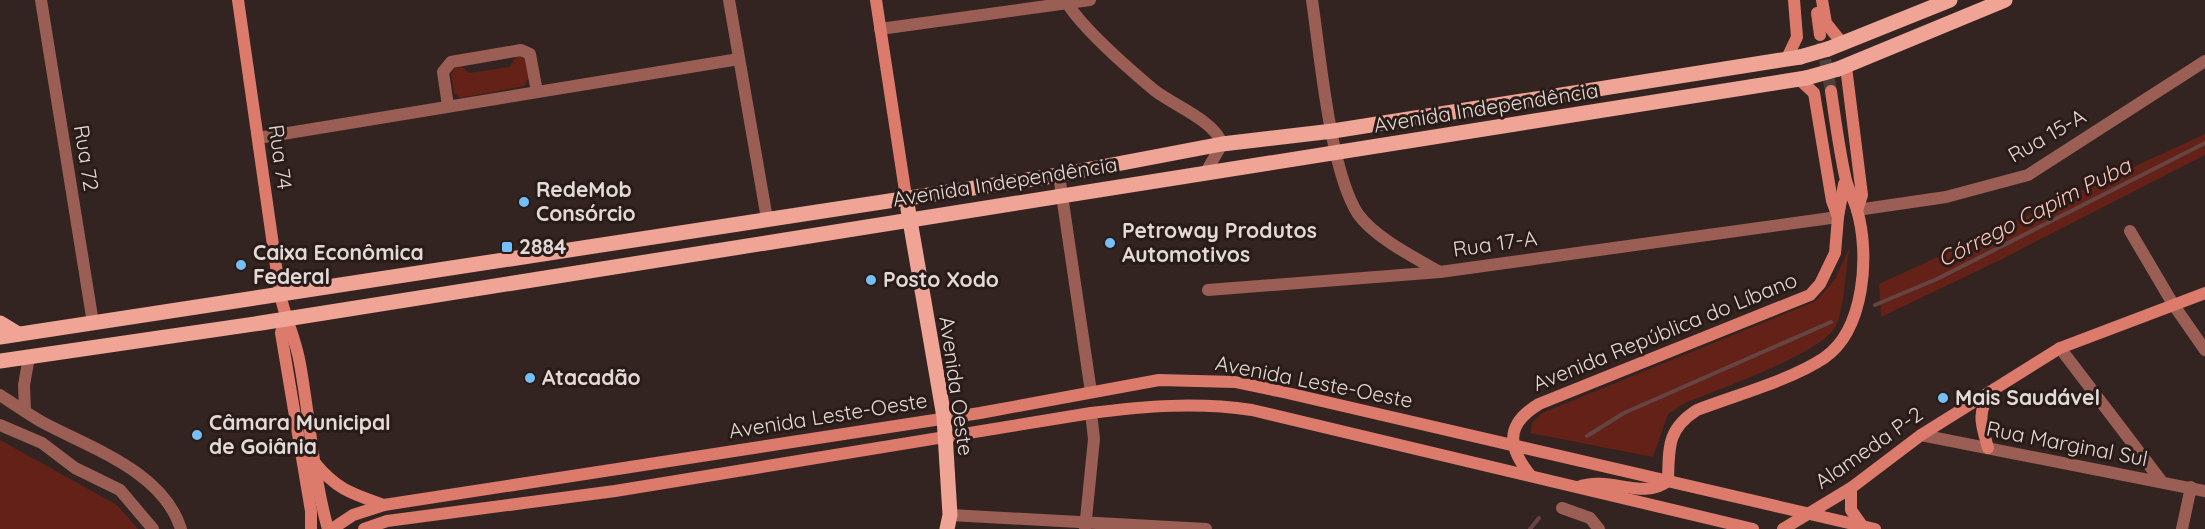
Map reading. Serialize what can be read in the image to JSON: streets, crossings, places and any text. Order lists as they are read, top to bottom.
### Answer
{
  "streets": {
    "main road": [
      "Avenida Independência",
      "Rua 74",
      "Avenida República do Líbano",
      "Avenida Leste-Oeste",
      "Avenida Oeste",
      "Alameda P-2"
    ],
    "street": [
      "Rua 15-A",
      "Rua 72",
      "Rua 17-A",
      "Rua Marginal Sul"
    ]
  },
  "crossings": [
    ["Avenida Independência", "Rua 74"],
    ["Avenida Independência", "Rua 72"],
    ["Avenida Independência", "Rua 17-A"],
    ["Avenida Independência", "Avenida República do Líbano"],
    ["Avenida Independência", "Avenida Oeste"],
    ["Rua 15-A", "Avenida República do Líbano"],
    ["Rua 74", "Avenida Leste-Oeste"],
    ["Rua 17-A", "Avenida República do Líbano"],
    ["Avenida República do Líbano", "Avenida Leste-Oeste"],
    ["Avenida Leste-Oeste", "Avenida Oeste"],
    ["Avenida Leste-Oeste", "Alameda P-2"],
    ["Rua Marginal Sul", "Alameda P-2"]
  ],
  "water": ["Córrego Capim Puba"],
  "places": {
    "other": [
      "RedeMob Consórcio",
      "Petroway Produtos Automotivos",
      "Caixa Econômica Federal",
      "Posto Xodo",
      "Atacadão",
      "Mais Saudável",
      "Câmara Municipal de Goiânia"
    ],
    "transit": ["2884"]
  }
}
